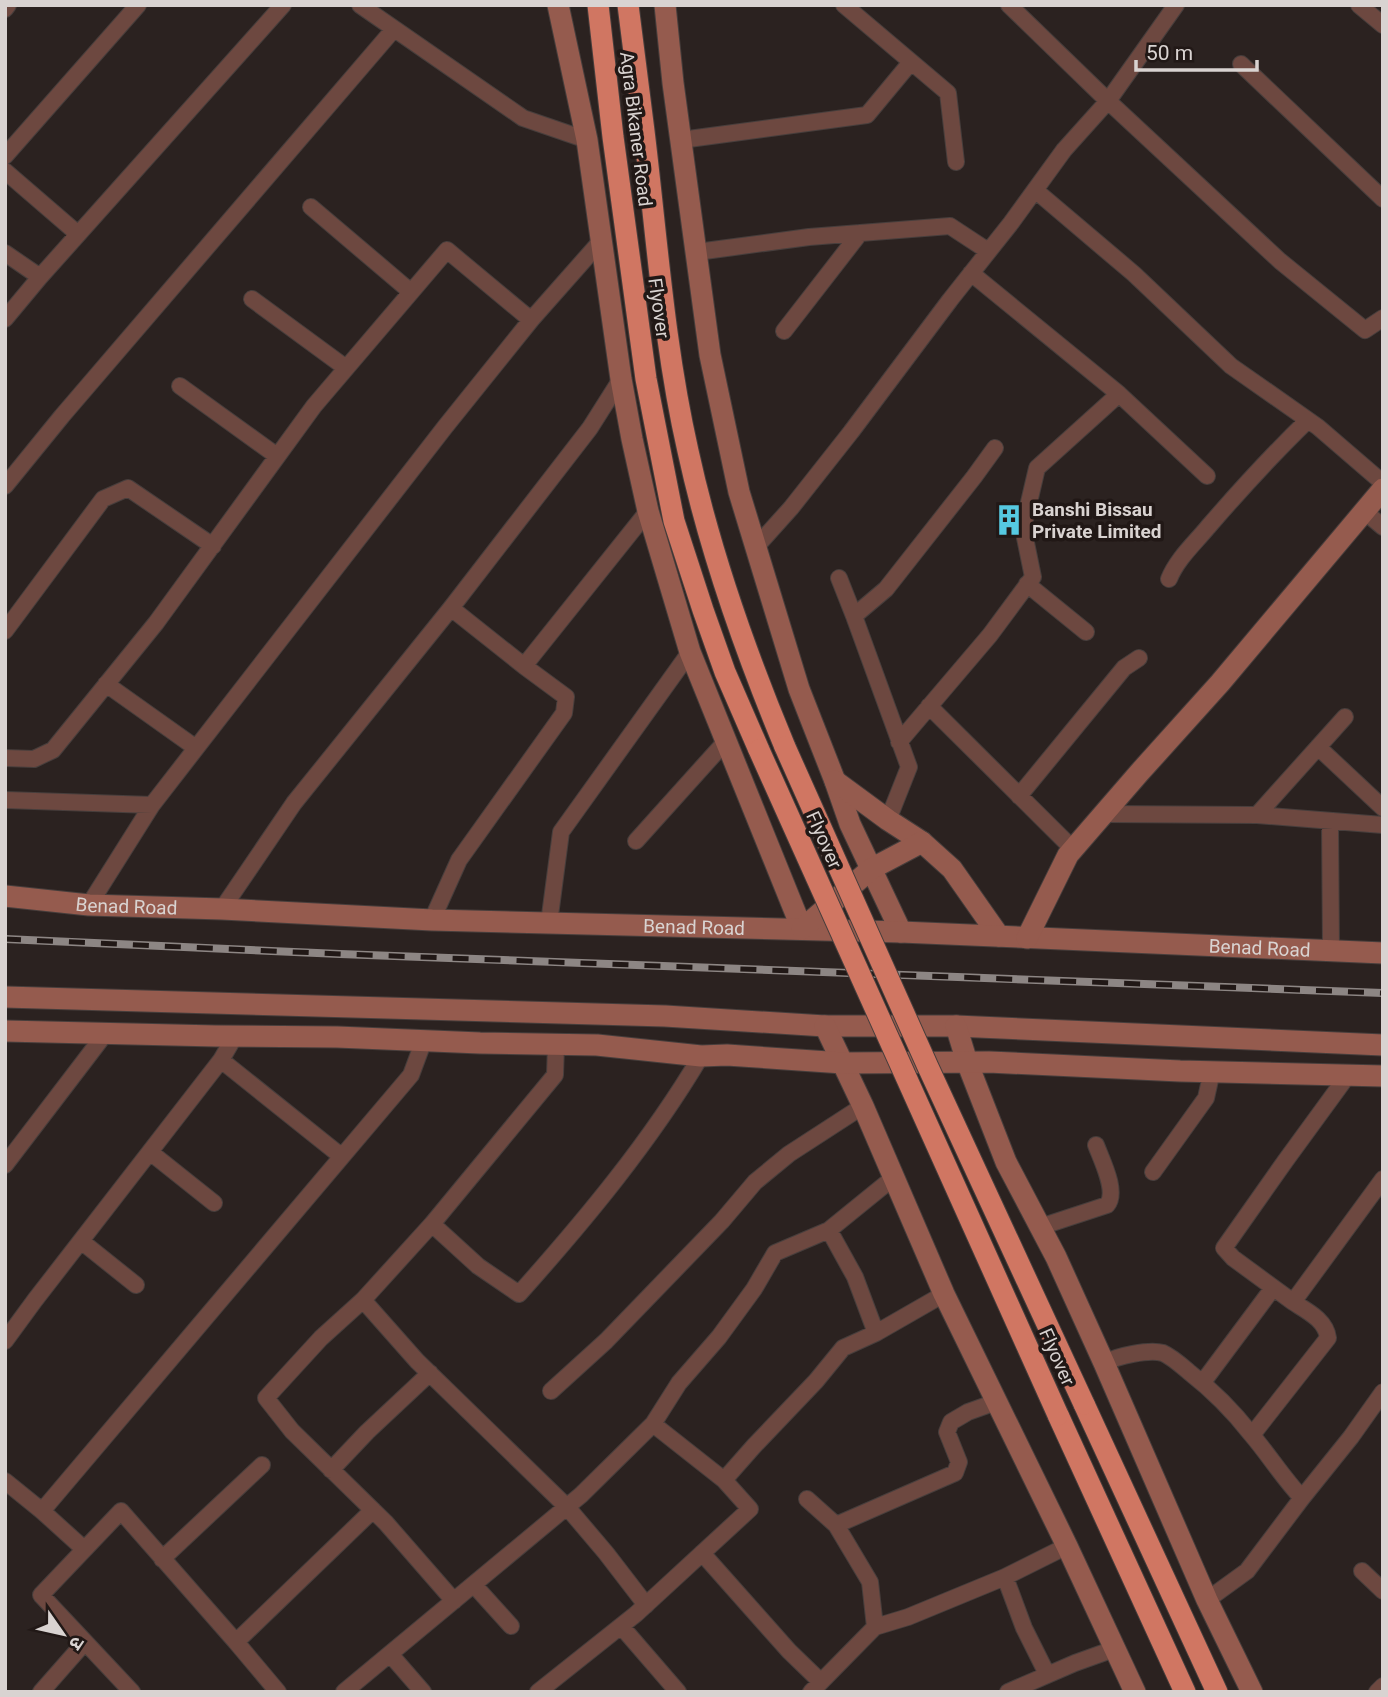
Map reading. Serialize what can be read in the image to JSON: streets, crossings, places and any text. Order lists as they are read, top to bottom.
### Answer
{
  "streets": {
    "highway": ["Agra Bikaner Road", "Flyover"],
    "main road": ["Benad Road"]
  },
  "crossings": [
    ["Agra Bikaner Road", "Flyover"]
  ],
  "places": {
    "building": ["Banshi Bissau Private Limited"]
  },
  "scale_bar": "50 m",
  "north": "bottom right"
}
